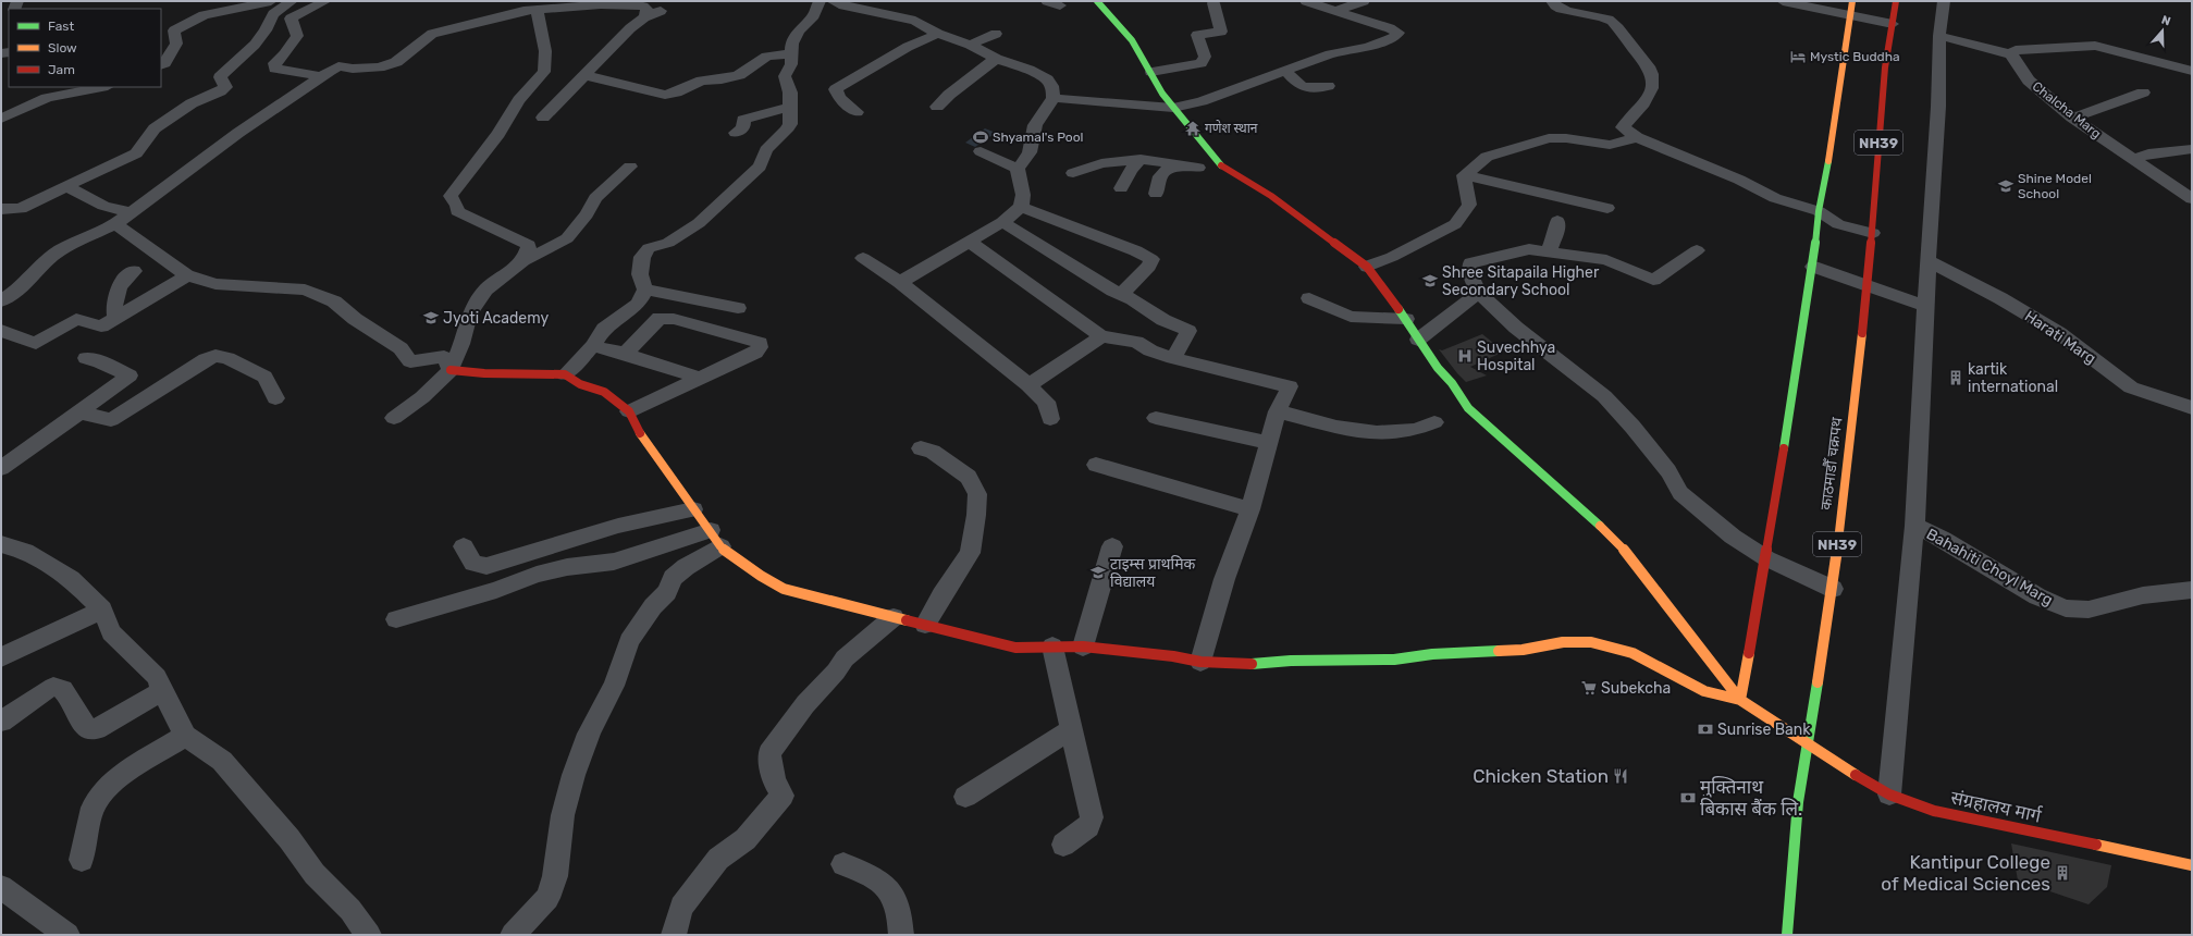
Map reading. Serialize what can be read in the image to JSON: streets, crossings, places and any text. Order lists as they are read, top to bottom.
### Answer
{
  "streets": {
    "main road": ["NH39", "काठमाडाैँ चक्रपथ", "संग्रहालय मार्ग"],
    "street": ["Chalcha Marg", "Harati Marg", "Bahahiti Choyl Marg"]
  },
  "crossings": [
    ["NH39", "काठमाडाैँ चक्रपथ"],
    ["काठमाडाैँ चक्रपथ", "संग्रहालय मार्ग"]
  ],
  "places": {
    "hotel": ["Mystic Buddha"],
    "temple": ["गणेश स्थान"],
    "sports": ["Shyamal's Pool"],
    "school or university": [
      "Shine Model School",
      "Shree Sitapaila Higher Secondary School",
      "Jyoti Academy",
      "टाइम्स प्राथमिक विद्यालय"
    ],
    "hospital": ["Suvechhya Hospital"],
    "building": ["kartik international", "Kantipur College of Medical Sciences"],
    "supermarket": ["Subekcha"],
    "bank": ["Sunrise Bank", "मुक्तिनाथ बिकास बैंक लि."],
    "restaurant": ["Chicken Station"]
  },
  "legend": ["Fast", "Slow", "Jam"],
  "north": "top"
}
